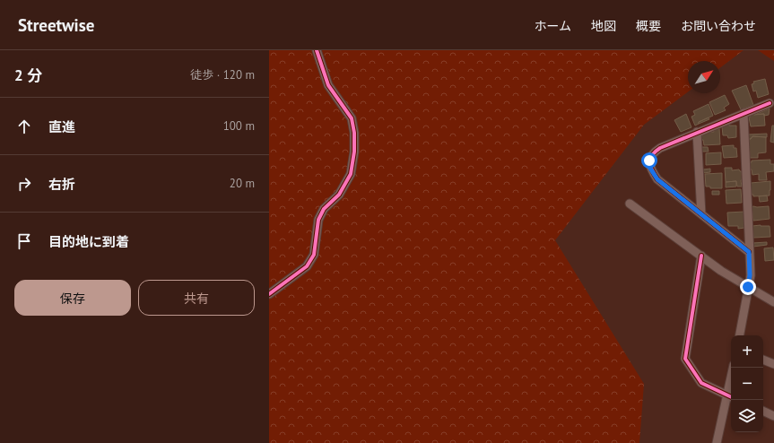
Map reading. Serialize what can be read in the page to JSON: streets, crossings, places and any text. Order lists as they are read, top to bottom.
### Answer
{
  "north": "top right",
  "page": {
    "header": "Streetwise",
    "nav": [
      "ホーム",
      "地図",
      "概要",
      "お問い合わせ"
    ],
    "heading": ["2 分", "徒歩 · 120 m"],
    "list": [
      ["直進", "100 m"],
      ["右折", "20 m"],
      "目的地に到着"
    ],
    "buttons": ["保存", "共有"],
    "map_buttons": ["+", "−"]
  }
}
